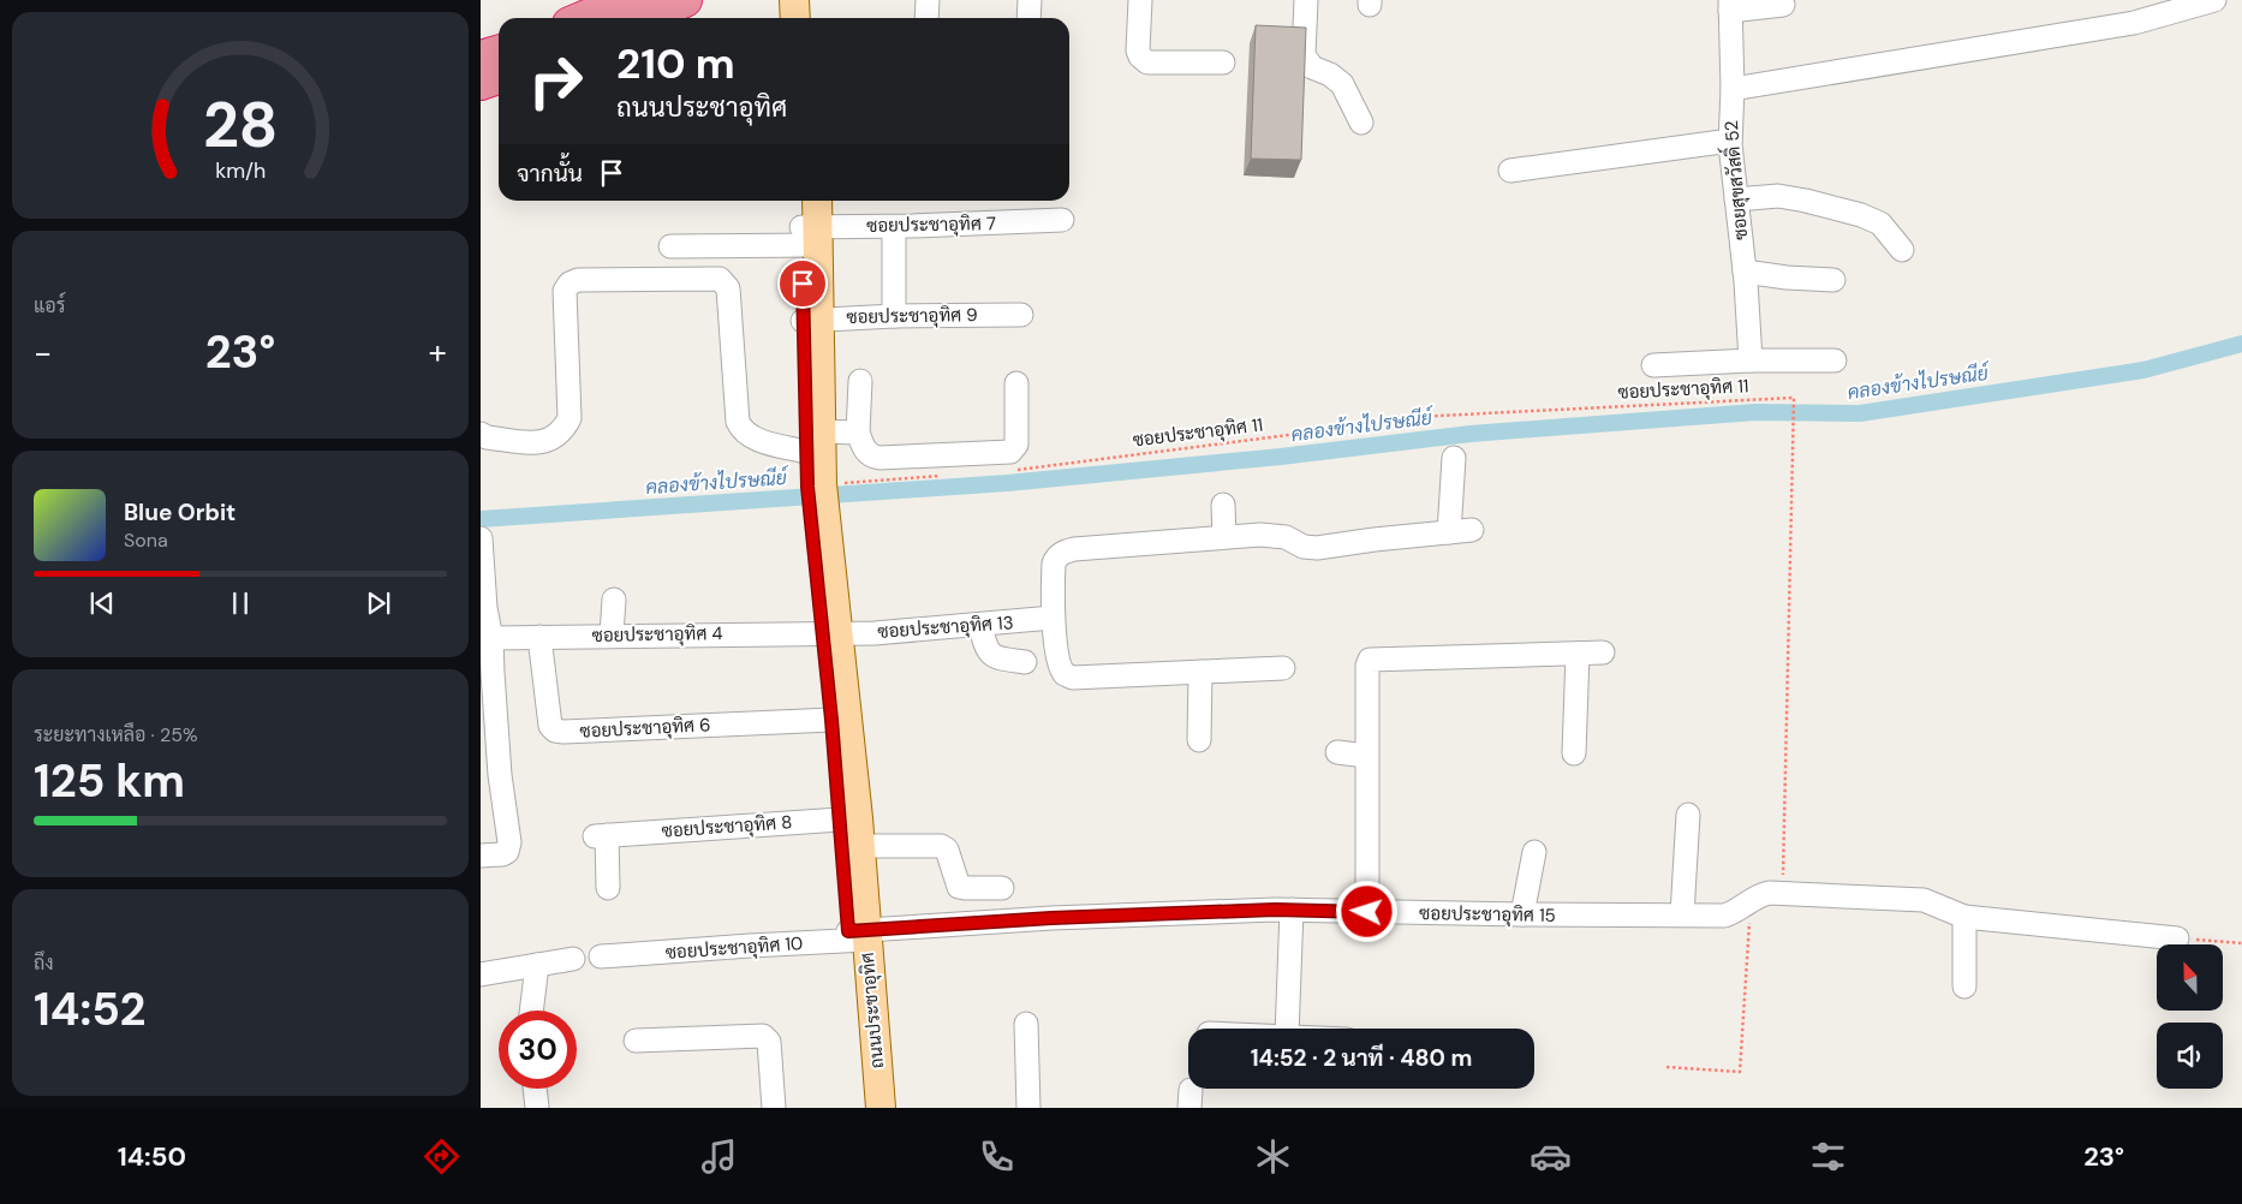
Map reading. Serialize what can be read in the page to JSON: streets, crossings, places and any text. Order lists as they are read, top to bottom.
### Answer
{
  "streets": {
    "main road": ["ถนนประชาอุทิศ"],
    "street": [
      "ซอยสุขสวัสดิ์ 52",
      "ซอยประชาอุทิศ 7",
      "ซอยประชาอุทิศ 9",
      "ซอยประชาอุทิศ 13",
      "ซอยประชาอุทิศ 4",
      "ซอยประชาอุทิศ 6",
      "ซอยประชาอุทิศ 8",
      "ซอยประชาอุทิศ 15",
      "ซอยประชาอุทิศ 10"
    ],
    "path": ["ซอยประชาอุทิศ 11"]
  },
  "crossings": [
    ["ซอยประชาอุทิศ 7", "ถนนประชาอุทิศ"],
    ["ซอยประชาอุทิศ 9", "ถนนประชาอุทิศ"],
    ["ซอยประชาอุทิศ 11", "ซอยประชาอุทิศ 15"],
    ["ซอยประชาอุทิศ 13", "ซอยประชาอุทิศ 4"],
    ["ซอยประชาอุทิศ 13", "ถนนประชาอุทิศ"],
    ["ซอยประชาอุทิศ 4", "ซอยประชาอุทิศ 6"],
    ["ซอยประชาอุทิศ 4", "ถนนประชาอุทิศ"],
    ["ซอยประชาอุทิศ 6", "ถนนประชาอุทิศ"],
    ["ซอยประชาอุทิศ 8", "ถนนประชาอุทิศ"],
    ["ซอยประชาอุทิศ 15", "ซอยประชาอุทิศ 10"],
    ["ซอยประชาอุทิศ 15", "ถนนประชาอุทิศ"],
    ["ซอยประชาอุทิศ 10", "ถนนประชาอุทิศ"]
  ],
  "water": ["คลองข้างไปรษณีย์"],
  "north": "top",
  "page": {
    "turn": ["210 m", "ถนนประชาอุทิศ"],
    "then": "จากนั้น",
    "tile": [
      "แอร์",
      ["ระยะทางเหลือ · 25%", "125 km"],
      ["ถึง", "14:52"]
    ],
    "heat": ["−", "23°", "+"],
    "song": ["Blue Orbit", "Sona"],
    "limit": "30",
    "trip": "14:52 · 2 นาที · 480 m",
    "tabs": ["14:50", "23°"],
    "gauge": ["28", "km/h"]
  }
}
